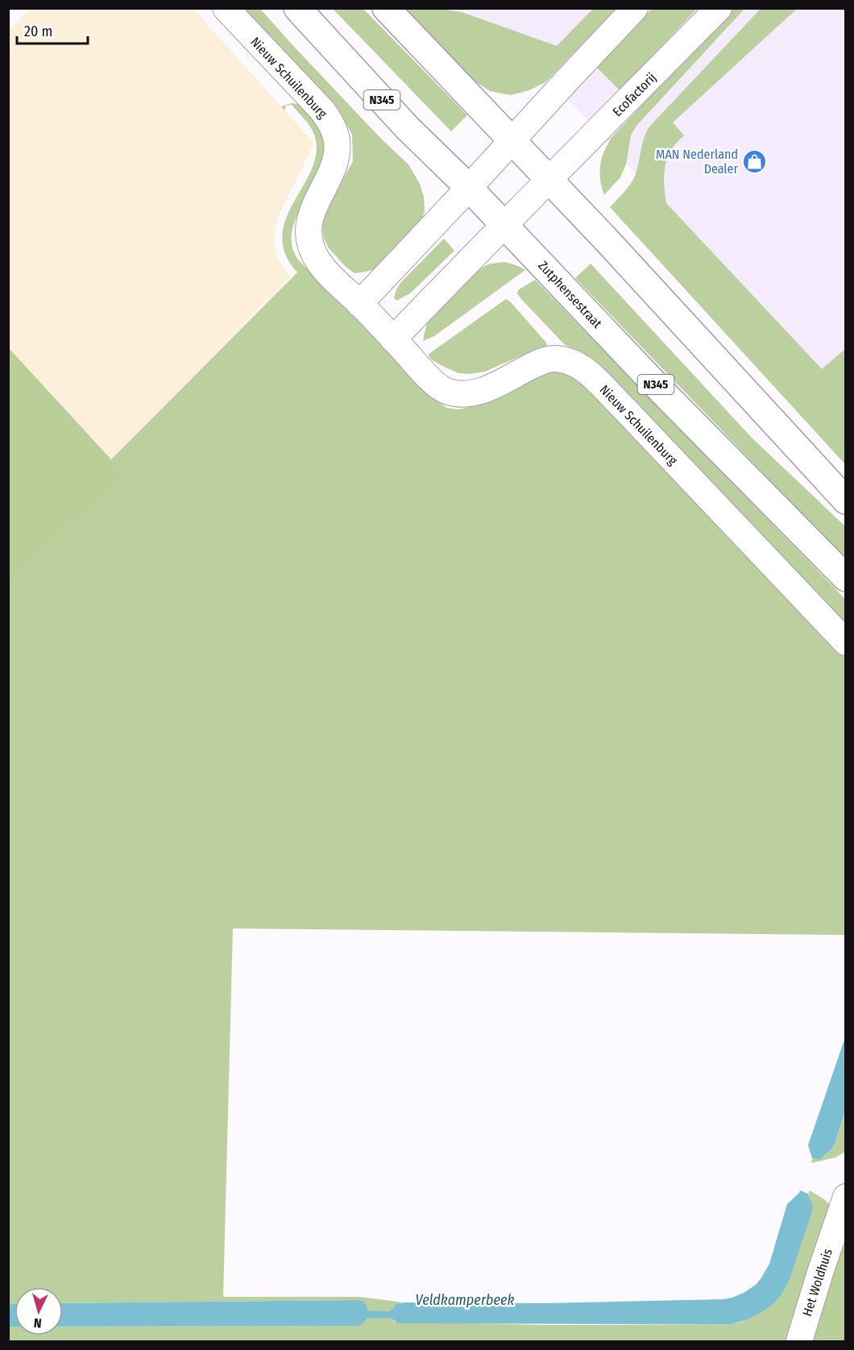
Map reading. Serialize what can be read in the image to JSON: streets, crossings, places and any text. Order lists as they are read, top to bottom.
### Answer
{
  "streets": {
    "main road": ["N345", "Zutphensestraat"],
    "street": ["Nieuw Schuilenburg", "Ecofactorij", "Het Woldhuis"]
  },
  "crossings": [
    ["Ecofactorij", "Zutphensestraat"]
  ],
  "water": ["Veldkamperbeek"],
  "places": {
    "shop": ["MAN Nederland Dealer"]
  },
  "scale_bar": "20 m",
  "north": "bottom"
}
